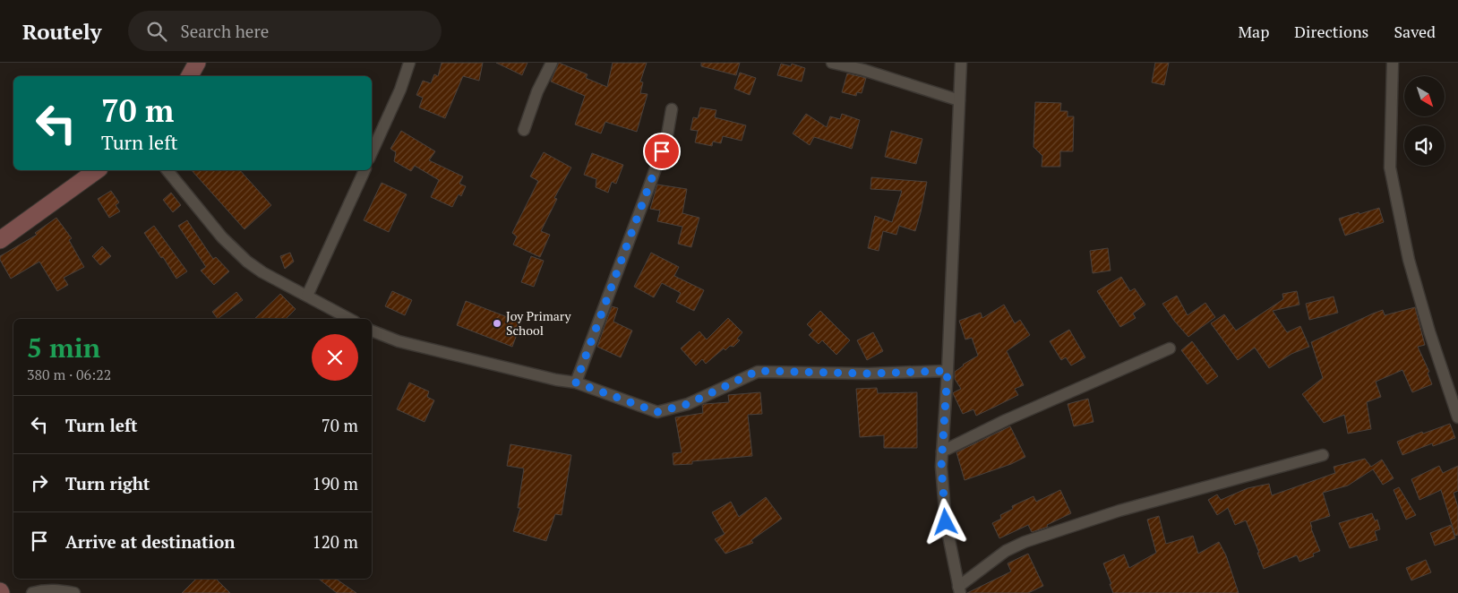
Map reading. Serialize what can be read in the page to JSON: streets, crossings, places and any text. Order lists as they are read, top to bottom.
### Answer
{
  "places": ["Joy Primary School"],
  "north": "bottom right",
  "page": {
    "header": "Routely",
    "search": "Search here",
    "nav": ["Map", "Directions", "Saved"],
    "turn": ["70 m", "Turn left"],
    "heading": ["5 min", "380 m · 06:22"],
    "list": [
      {
        "name": "Turn left",
        "value": "70 m"
      },
      {
        "name": "Turn right",
        "value": "190 m"
      },
      {
        "name": "Arrive at destination",
        "value": "120 m"
      }
    ]
  }
}
